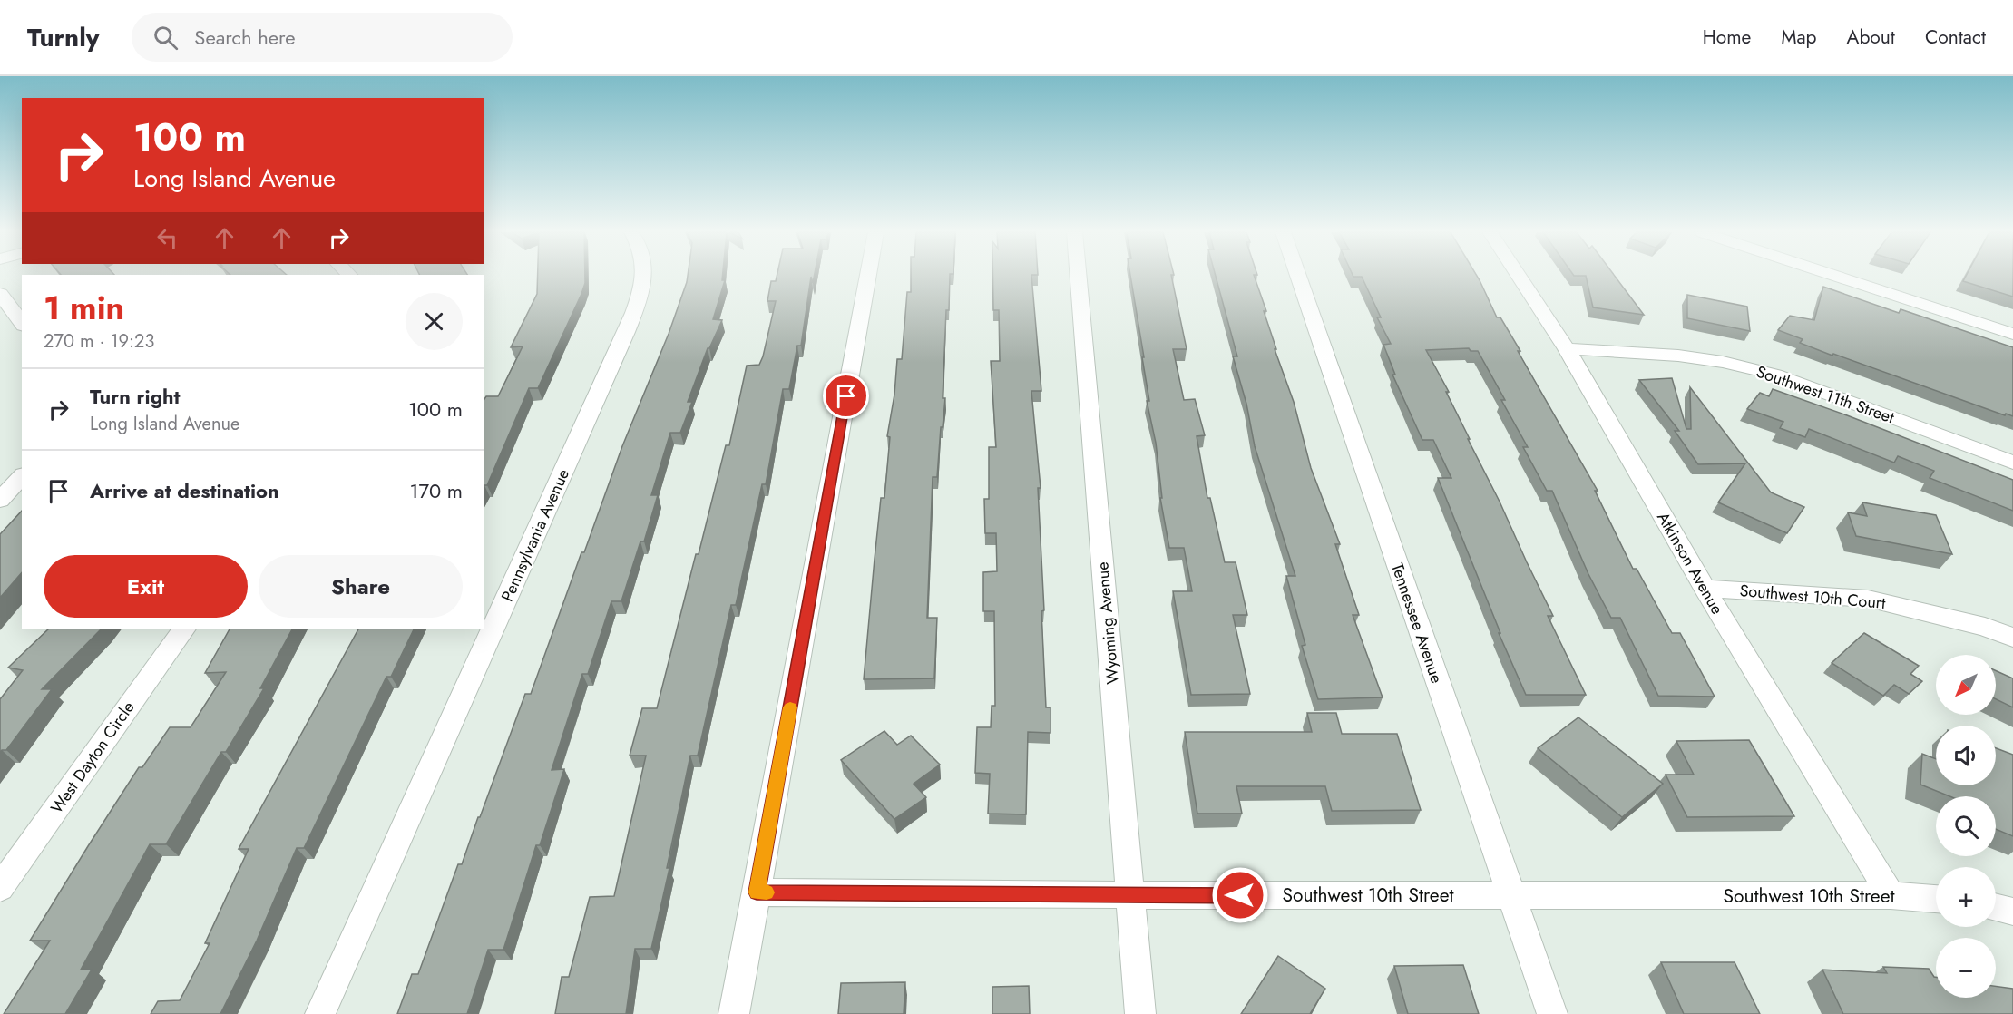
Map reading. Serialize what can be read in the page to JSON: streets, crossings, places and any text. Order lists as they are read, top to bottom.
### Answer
{
  "streets": {
    "street": [
      "Southwest 11th Street",
      "Pennsylvania Avenue",
      "Atkinson Avenue",
      "Southwest 10th Court",
      "Wyoming Avenue",
      "Tennessee Avenue",
      "West Dayton Circle",
      "Southwest 10th Street"
    ]
  },
  "crossings": [
    ["Southwest 11th Street", "Atkinson Avenue"],
    ["Atkinson Avenue", "Southwest 10th Court"],
    ["Atkinson Avenue", "Southwest 10th Street"],
    ["Wyoming Avenue", "Southwest 10th Street"],
    ["Tennessee Avenue", "Southwest 10th Street"]
  ],
  "north": "bottom left",
  "page": {
    "header": "Turnly",
    "search": "Search here",
    "nav": [
      "Home",
      "Map",
      "About",
      "Contact"
    ],
    "turn": ["100 m", "Long Island Avenue"],
    "heading": ["1 min", "270 m · 19:23"],
    "list": [
      {
        "name": "Turn right",
        "note": "Long Island Avenue",
        "value": "100 m"
      },
      {
        "name": "Arrive at destination",
        "value": "170 m"
      }
    ],
    "buttons": ["Exit", "Share"],
    "map_buttons": ["+", "−"]
  }
}
